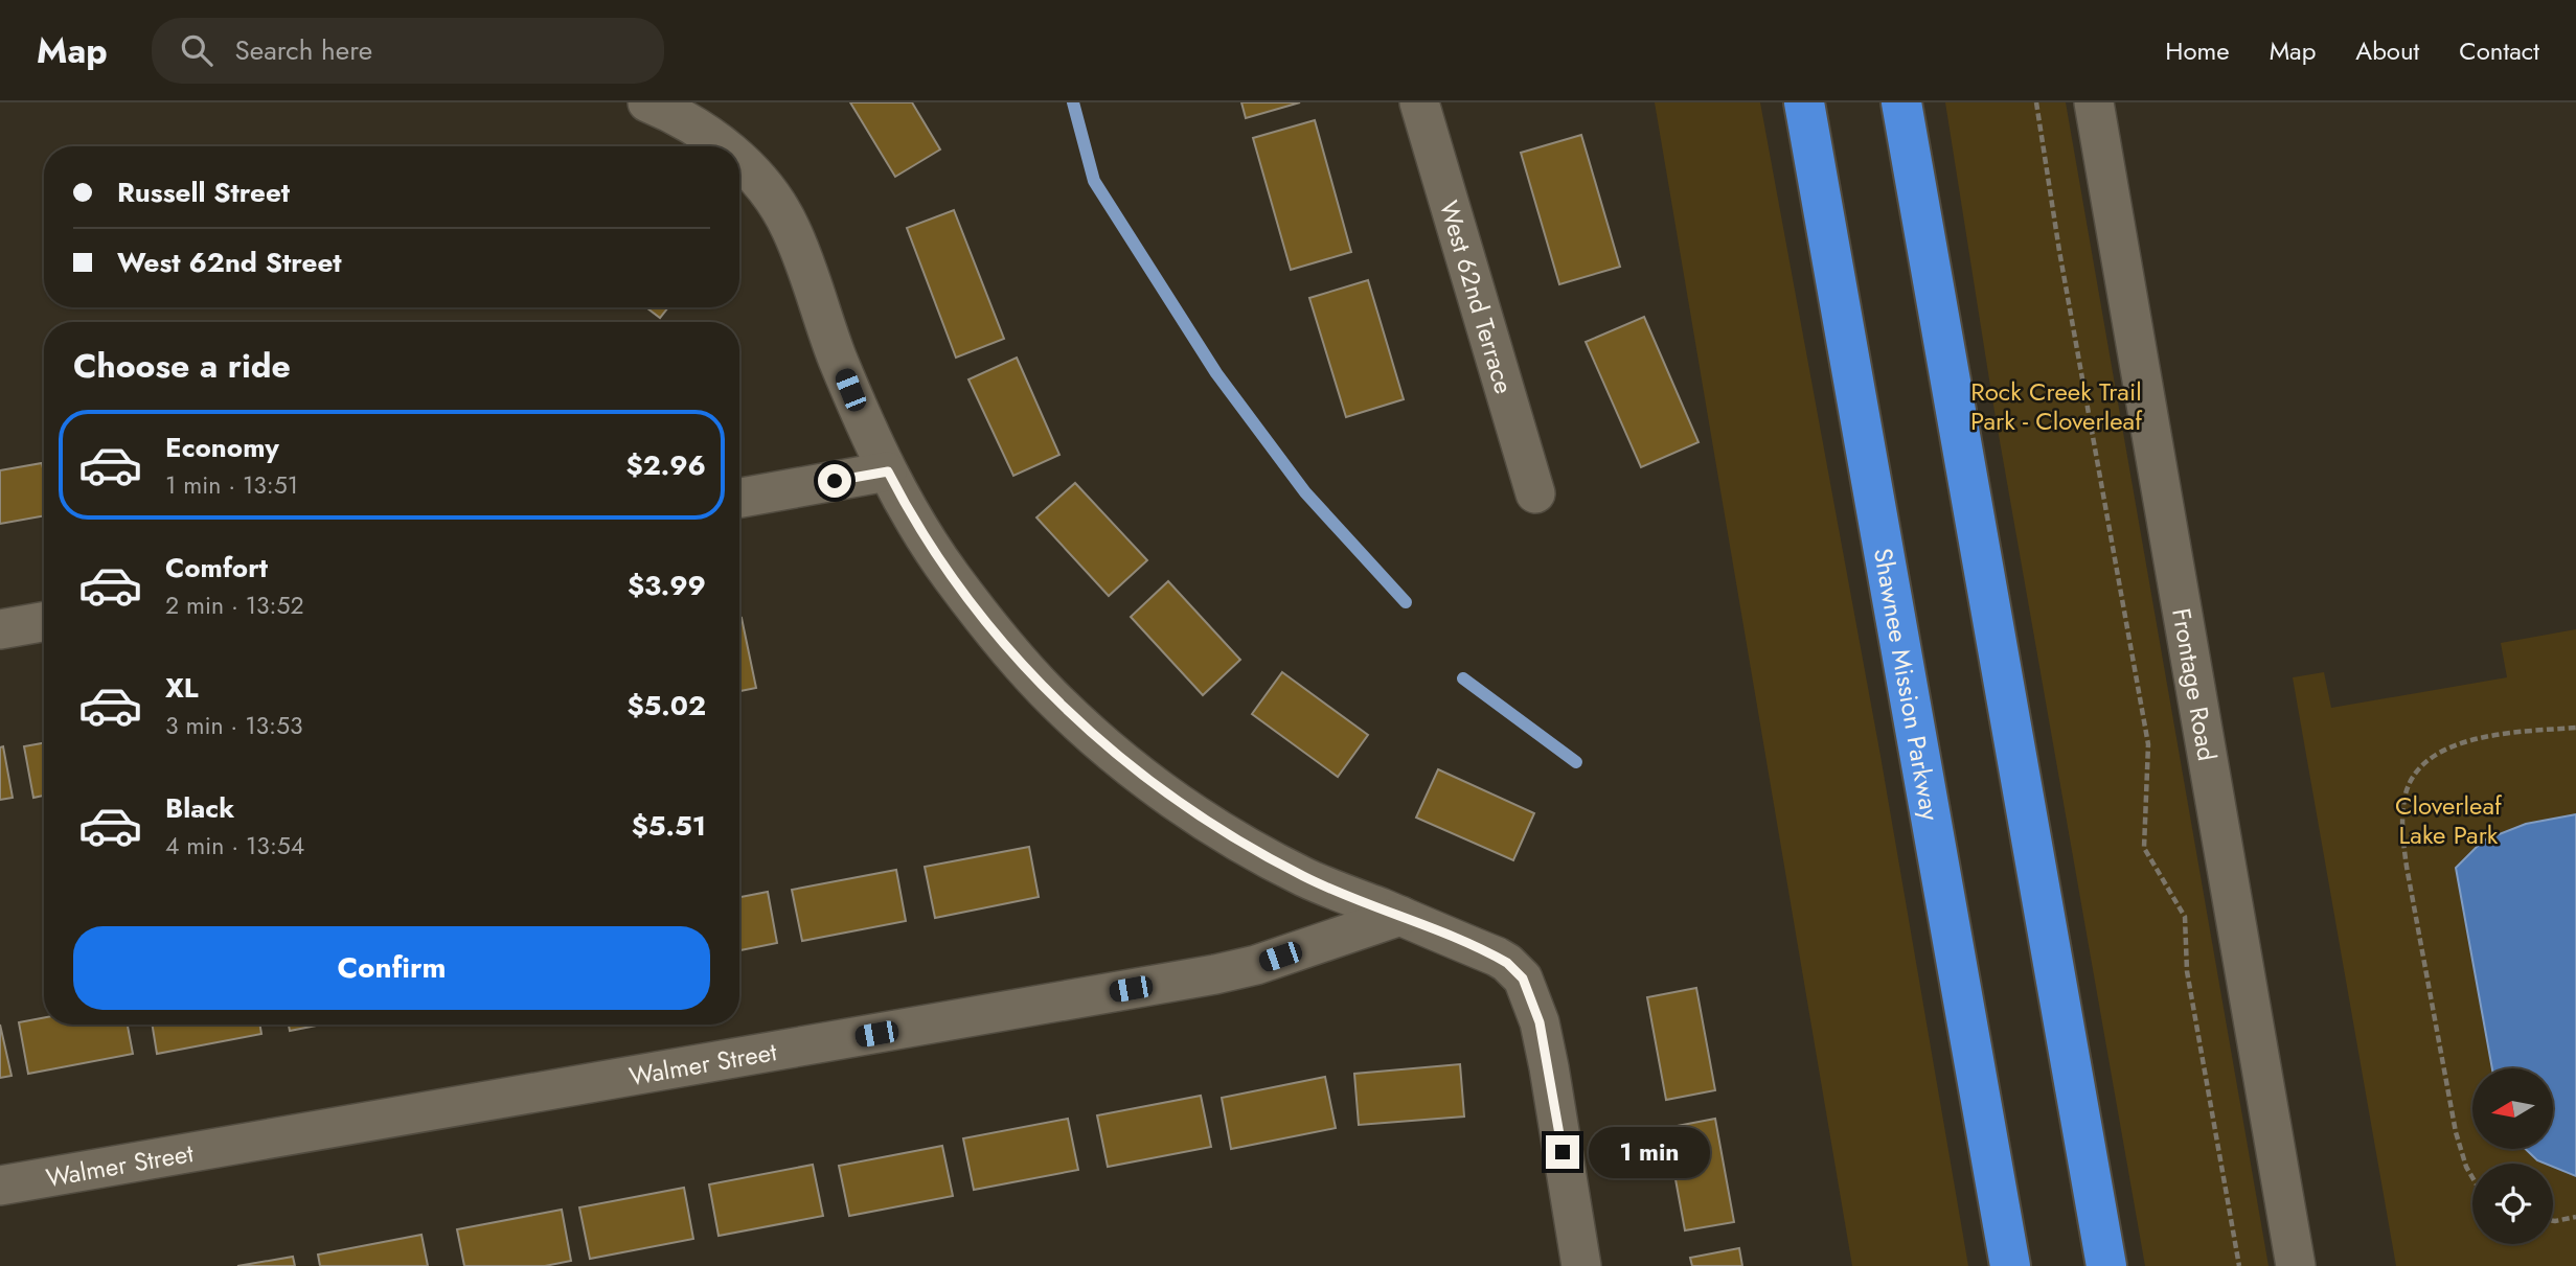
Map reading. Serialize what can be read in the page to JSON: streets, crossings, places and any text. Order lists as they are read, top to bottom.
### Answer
{
  "streets": {
    "highway": ["Shawnee Mission Parkway"],
    "street": ["West 62nd Terrace", "Frontage Road", "Walmer Street"]
  },
  "parks": ["Rock Creek Trail Park - Cloverleaf", "Cloverleaf Lake Park"],
  "north": "left",
  "page": {
    "header": "Map",
    "search": "Search here",
    "nav": [
      "Home",
      "Map",
      "About",
      "Contact"
    ],
    "banner": ["Russell Street", "West 62nd Street"],
    "heading": "Choose a ride",
    "list": [
      {
        "name": "Economy",
        "note": "1 min · 13:51",
        "value": "$2.96"
      },
      {
        "name": "Comfort",
        "note": "2 min · 13:52",
        "value": "$3.99"
      },
      {
        "name": "XL",
        "note": "3 min · 13:53",
        "value": "$5.02"
      },
      {
        "name": "Black",
        "note": "4 min · 13:54",
        "value": "$5.51"
      }
    ],
    "buttons": "Confirm",
    "bubble": "1 min"
  }
}
